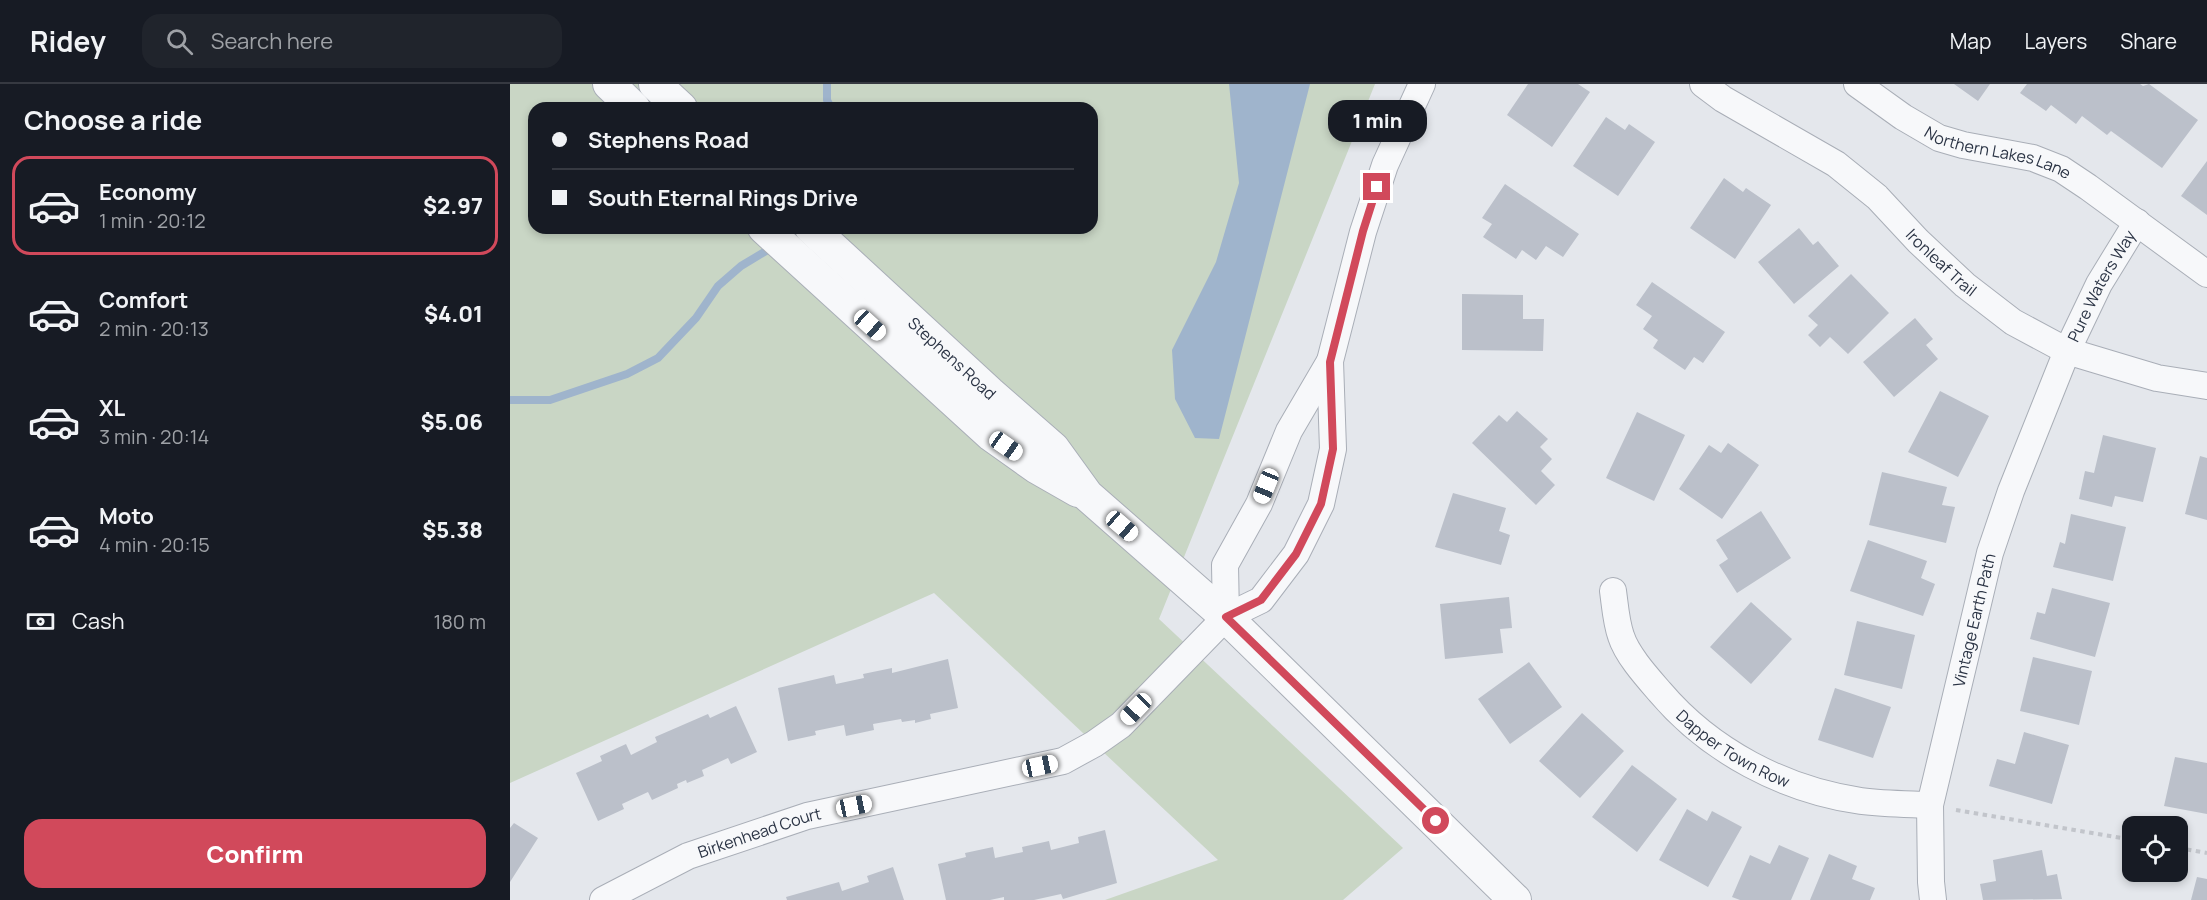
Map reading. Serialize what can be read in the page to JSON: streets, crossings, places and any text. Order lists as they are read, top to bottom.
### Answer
{
  "streets": {
    "street": [
      "Northern Lakes Lane",
      "Ironleaf Trail",
      "Pure Waters Way",
      "Stephens Road",
      "Vintage Earth Path",
      "Dapper Town Row",
      "Birkenhead Court"
    ]
  },
  "crossings": [
    ["Northern Lakes Lane", "Pure Waters Way"],
    ["Ironleaf Trail", "Pure Waters Way"],
    ["Ironleaf Trail", "Vintage Earth Path"],
    ["Pure Waters Way", "Vintage Earth Path"],
    ["Stephens Road", "Birkenhead Court"],
    ["Vintage Earth Path", "Dapper Town Row"]
  ],
  "page": {
    "header": "Ridey",
    "search": "Search here",
    "nav": ["Map", "Layers", "Share"],
    "heading": "Choose a ride",
    "bubble": "1 min",
    "banner": ["Stephens Road", "South Eternal Rings Drive"],
    "list": [
      {
        "name": "Economy",
        "note": "1 min · 20:12",
        "value": "$2.97"
      },
      {
        "name": "Comfort",
        "note": "2 min · 20:13",
        "value": "$4.01"
      },
      {
        "name": "XL",
        "note": "3 min · 20:14",
        "value": "$5.06"
      },
      {
        "name": "Moto",
        "note": "4 min · 20:15",
        "value": "$5.38"
      }
    ],
    "pay": ["Cash", "180 m"],
    "buttons": "Confirm"
  }
}
